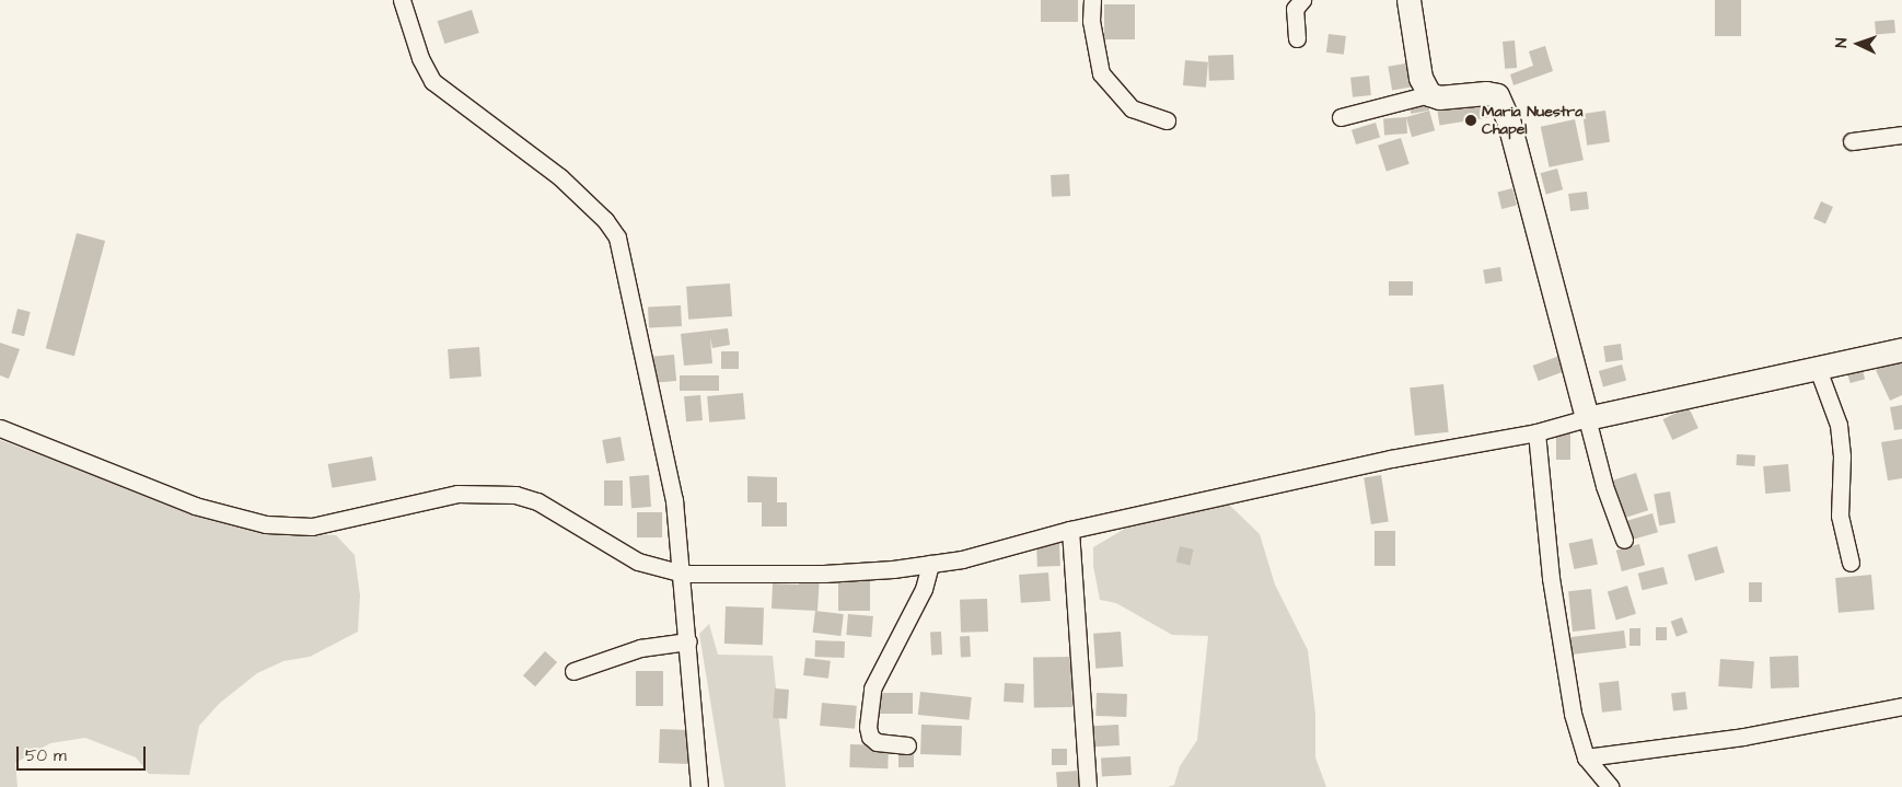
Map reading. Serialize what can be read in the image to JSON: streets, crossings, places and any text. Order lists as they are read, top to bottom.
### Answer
{
  "places": ["Maria Nuestra Chapel"],
  "scale_bar": "50 m",
  "north": "left"
}
